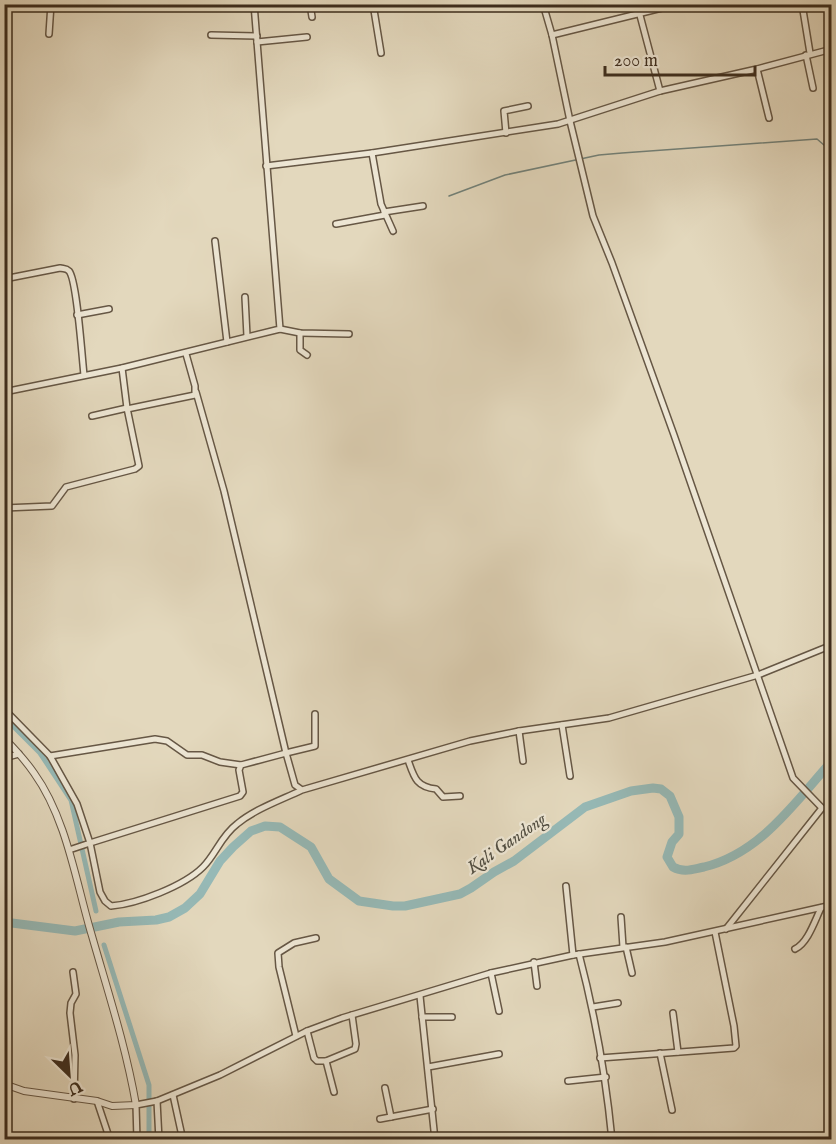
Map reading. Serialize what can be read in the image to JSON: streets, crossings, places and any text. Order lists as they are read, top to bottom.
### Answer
{
  "water": ["Kali Gandong"],
  "scale_bar": "200 m",
  "north": "bottom right"
}
